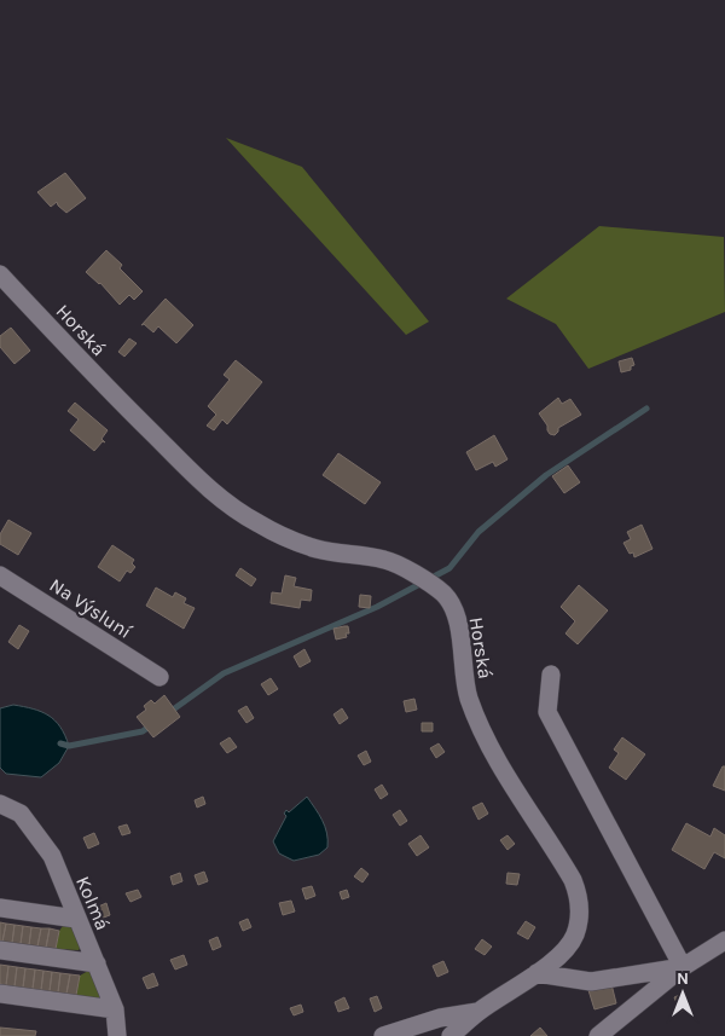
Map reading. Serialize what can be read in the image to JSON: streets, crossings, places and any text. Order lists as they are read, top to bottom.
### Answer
{
  "streets": {
    "street": ["Horská", "Na Výsluní", "Kolmá"]
  },
  "north": "top"
}
